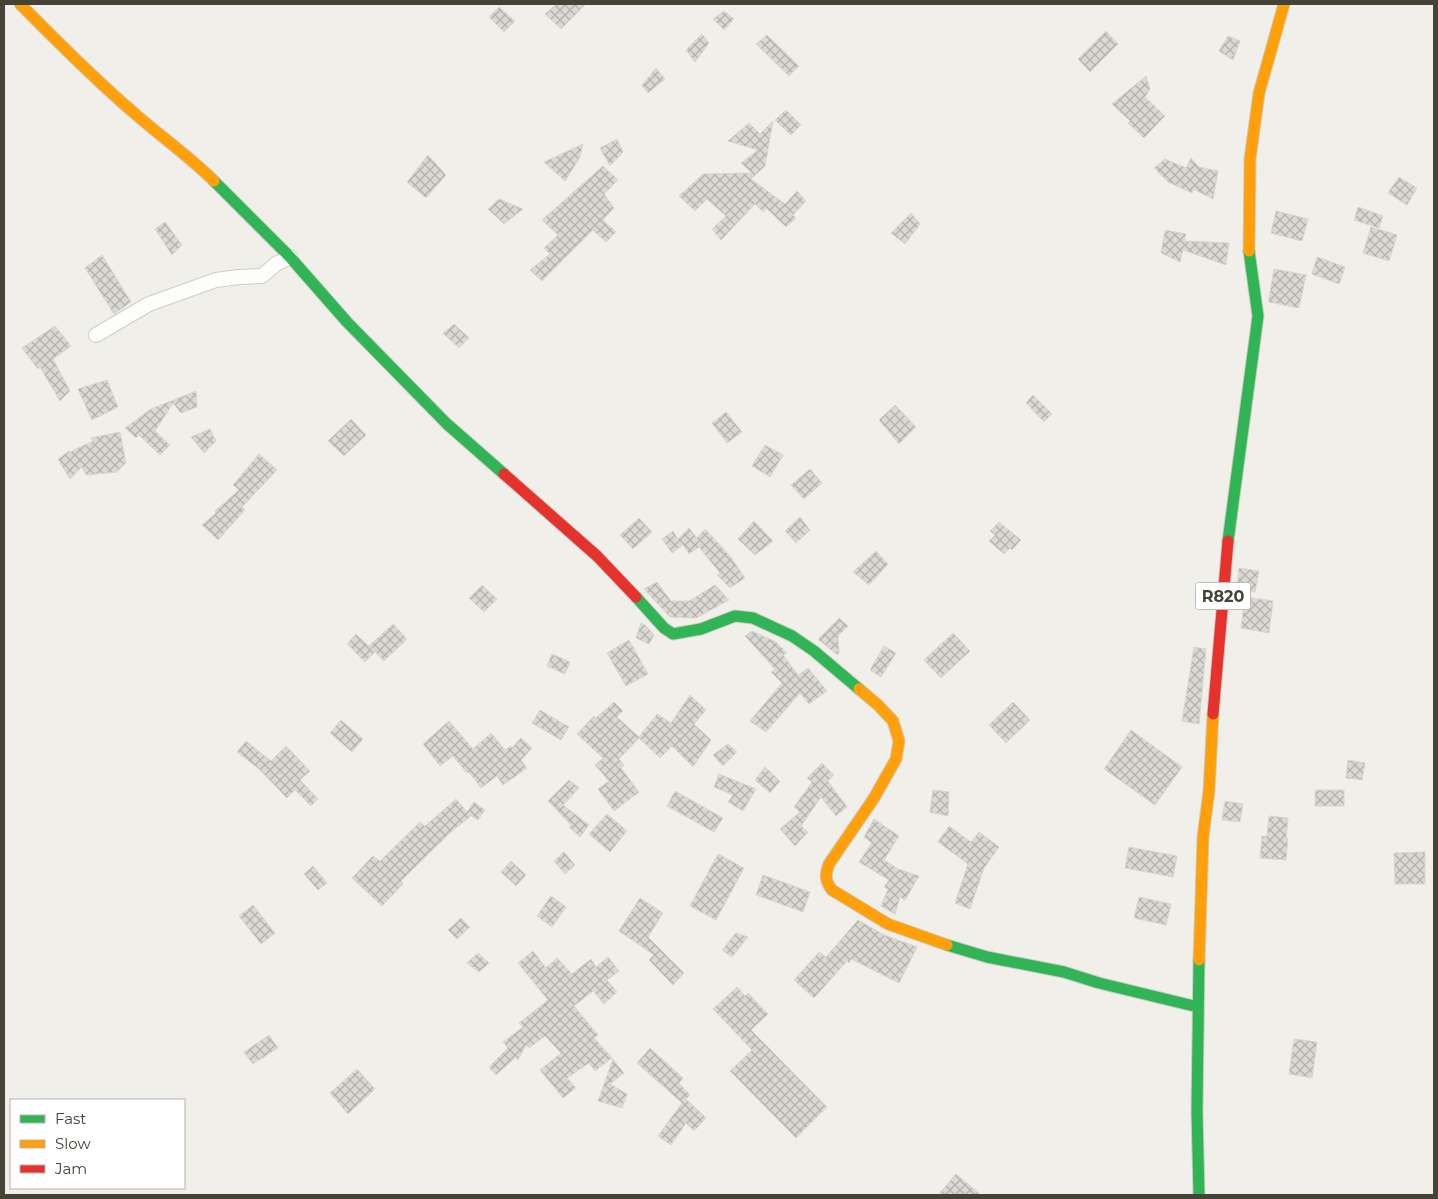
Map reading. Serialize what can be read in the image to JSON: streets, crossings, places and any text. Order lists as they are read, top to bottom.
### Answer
{
  "streets": {
    "street": ["R820"]
  },
  "legend": ["Fast", "Slow", "Jam"]
}
